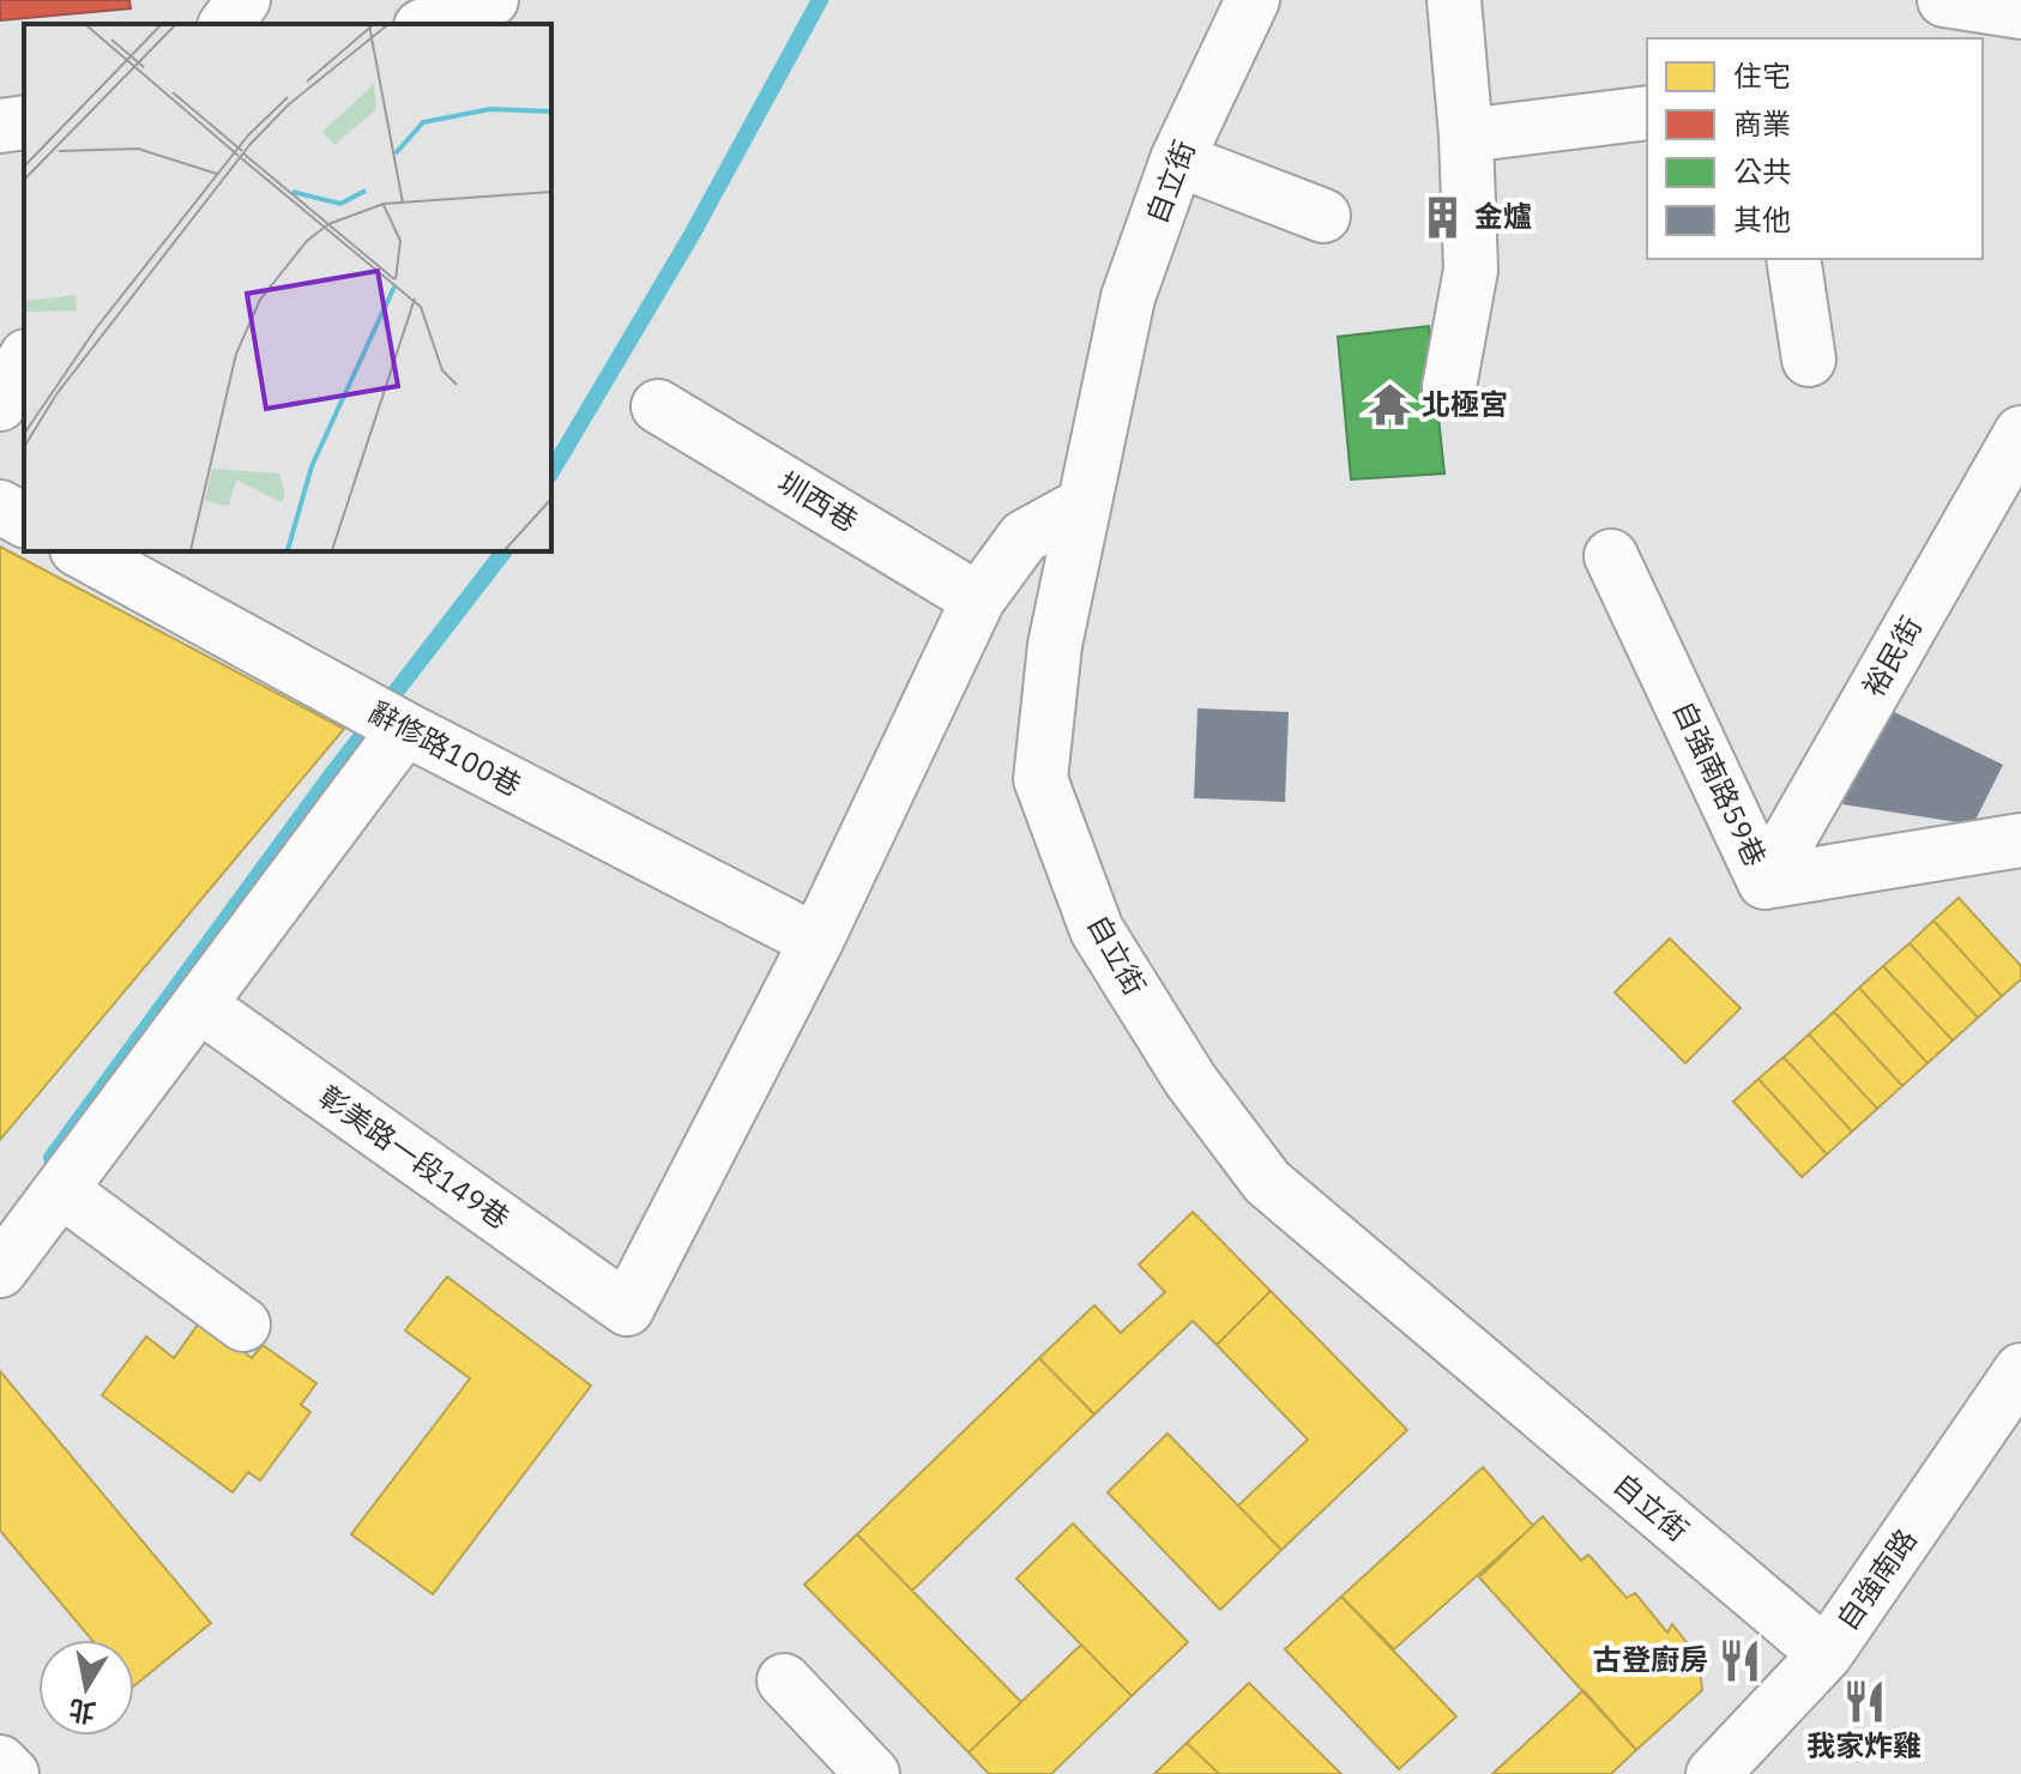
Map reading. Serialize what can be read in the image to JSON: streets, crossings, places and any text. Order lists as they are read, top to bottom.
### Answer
{
  "streets": {
    "street": [
      "自立街",
      "圳西巷",
      "裕民街",
      "辭修路100巷",
      "自強南路59巷",
      "彰美路一段149巷",
      "自強南路"
    ]
  },
  "crossings": [
    ["自立街", "自強南路"],
    ["裕民街", "自強南路59巷"],
    ["辭修路100巷", "彰美路一段149巷"]
  ],
  "places": {
    "building": ["金爐"],
    "temple": ["北極宮"],
    "restaurant": ["古登廚房", "我家炸雞"]
  },
  "legend": [
    "住宅",
    "商業",
    "公共",
    "其他"
  ],
  "north": "bottom"
}
